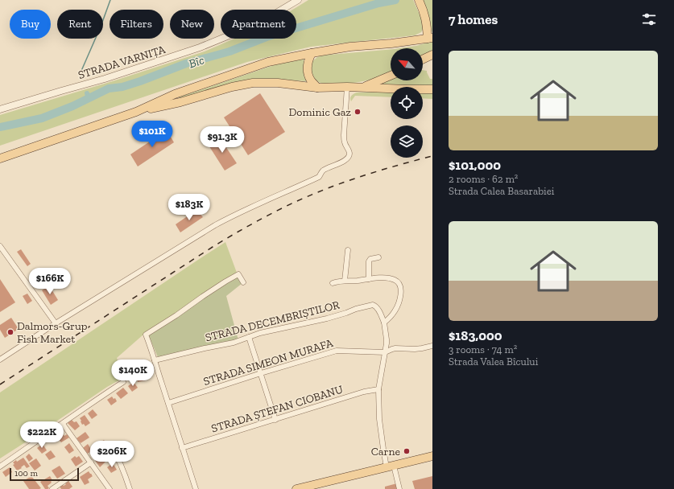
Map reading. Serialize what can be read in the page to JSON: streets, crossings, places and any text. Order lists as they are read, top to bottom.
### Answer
{
  "streets": {
    "street": [
      "STRADA VARNIȚA",
      "STRADA DECEMBRIȘTILOR",
      "STRADA SIMEON MURAFA",
      "STRADA ȘTEFAN CIOBANU"
    ]
  },
  "water": ["Bîc"],
  "places": ["Dominic Gaz", "Dalmors-Grup Fish Market", "Carne"],
  "scale_bar": "100 m",
  "north": "top left",
  "page": {
    "heading": "7 homes",
    "chip": [
      "Buy",
      "Rent",
      "Filters",
      "New",
      "Apartment"
    ],
    "list": [
      {
        "name": "$101,000",
        "note": "2 rooms · 62 m² · Strada Calea Basarabiei"
      },
      {
        "name": "$183,000",
        "note": "3 rooms · 74 m² · Strada Valea Bîcului"
      }
    ],
    "price": [
      "$101K",
      "$91.3K",
      "$183K",
      "$166K",
      "$140K",
      "$222K",
      "$206K"
    ],
    "scale": "100 m"
  }
}
